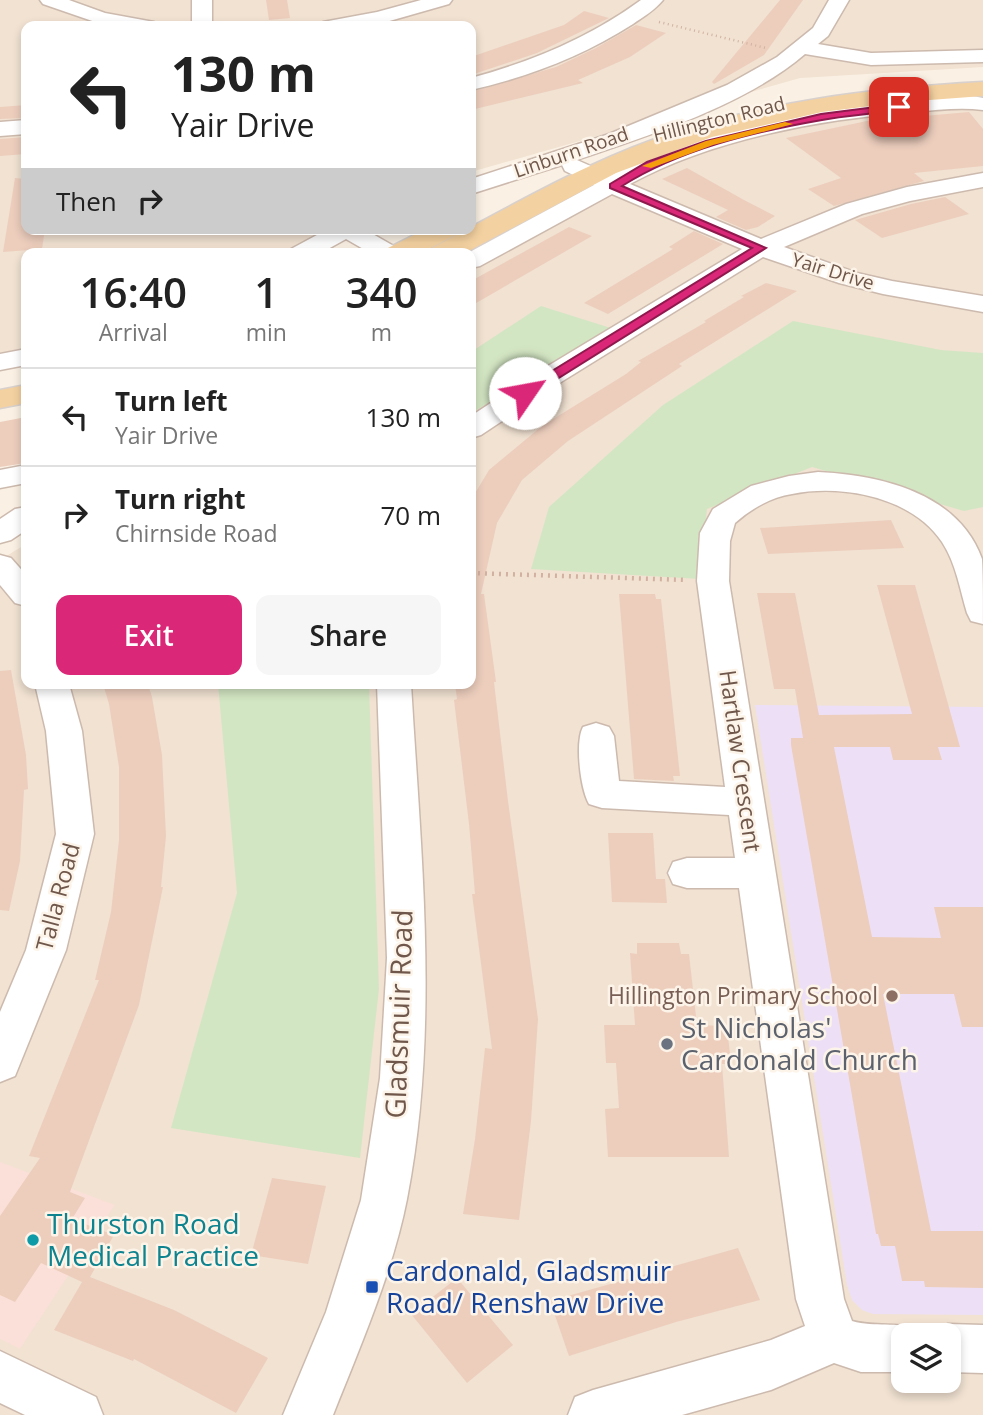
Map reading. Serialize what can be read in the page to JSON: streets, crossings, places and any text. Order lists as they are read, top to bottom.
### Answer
{
  "streets": {
    "main road": ["Hillington Road"],
    "street": [
      "Linburn Road",
      "Yair Drive",
      "Hartlaw Crescent",
      "Talla Road",
      "Gladsmuir Road"
    ]
  },
  "crossings": [
    ["Hillington Road", "Yair Drive"]
  ],
  "places": {
    "other": ["Hillington Primary School", "St Nicholas' Cardonald Church", "Thurston Road Medical Practice"],
    "transit": ["Cardonald, Gladsmuir Road/ Renshaw Drive"]
  },
  "page": {
    "turn": ["130 m", "Yair Drive"],
    "then": "Then",
    "eta": [
      "16:40",
      "Arrival",
      "1",
      "min",
      "340",
      "m"
    ],
    "list": [
      {
        "name": "Turn left",
        "note": "Yair Drive",
        "value": "130 m"
      },
      {
        "name": "Turn right",
        "note": "Chirnside Road",
        "value": "70 m"
      }
    ],
    "buttons": ["Exit", "Share"]
  }
}
